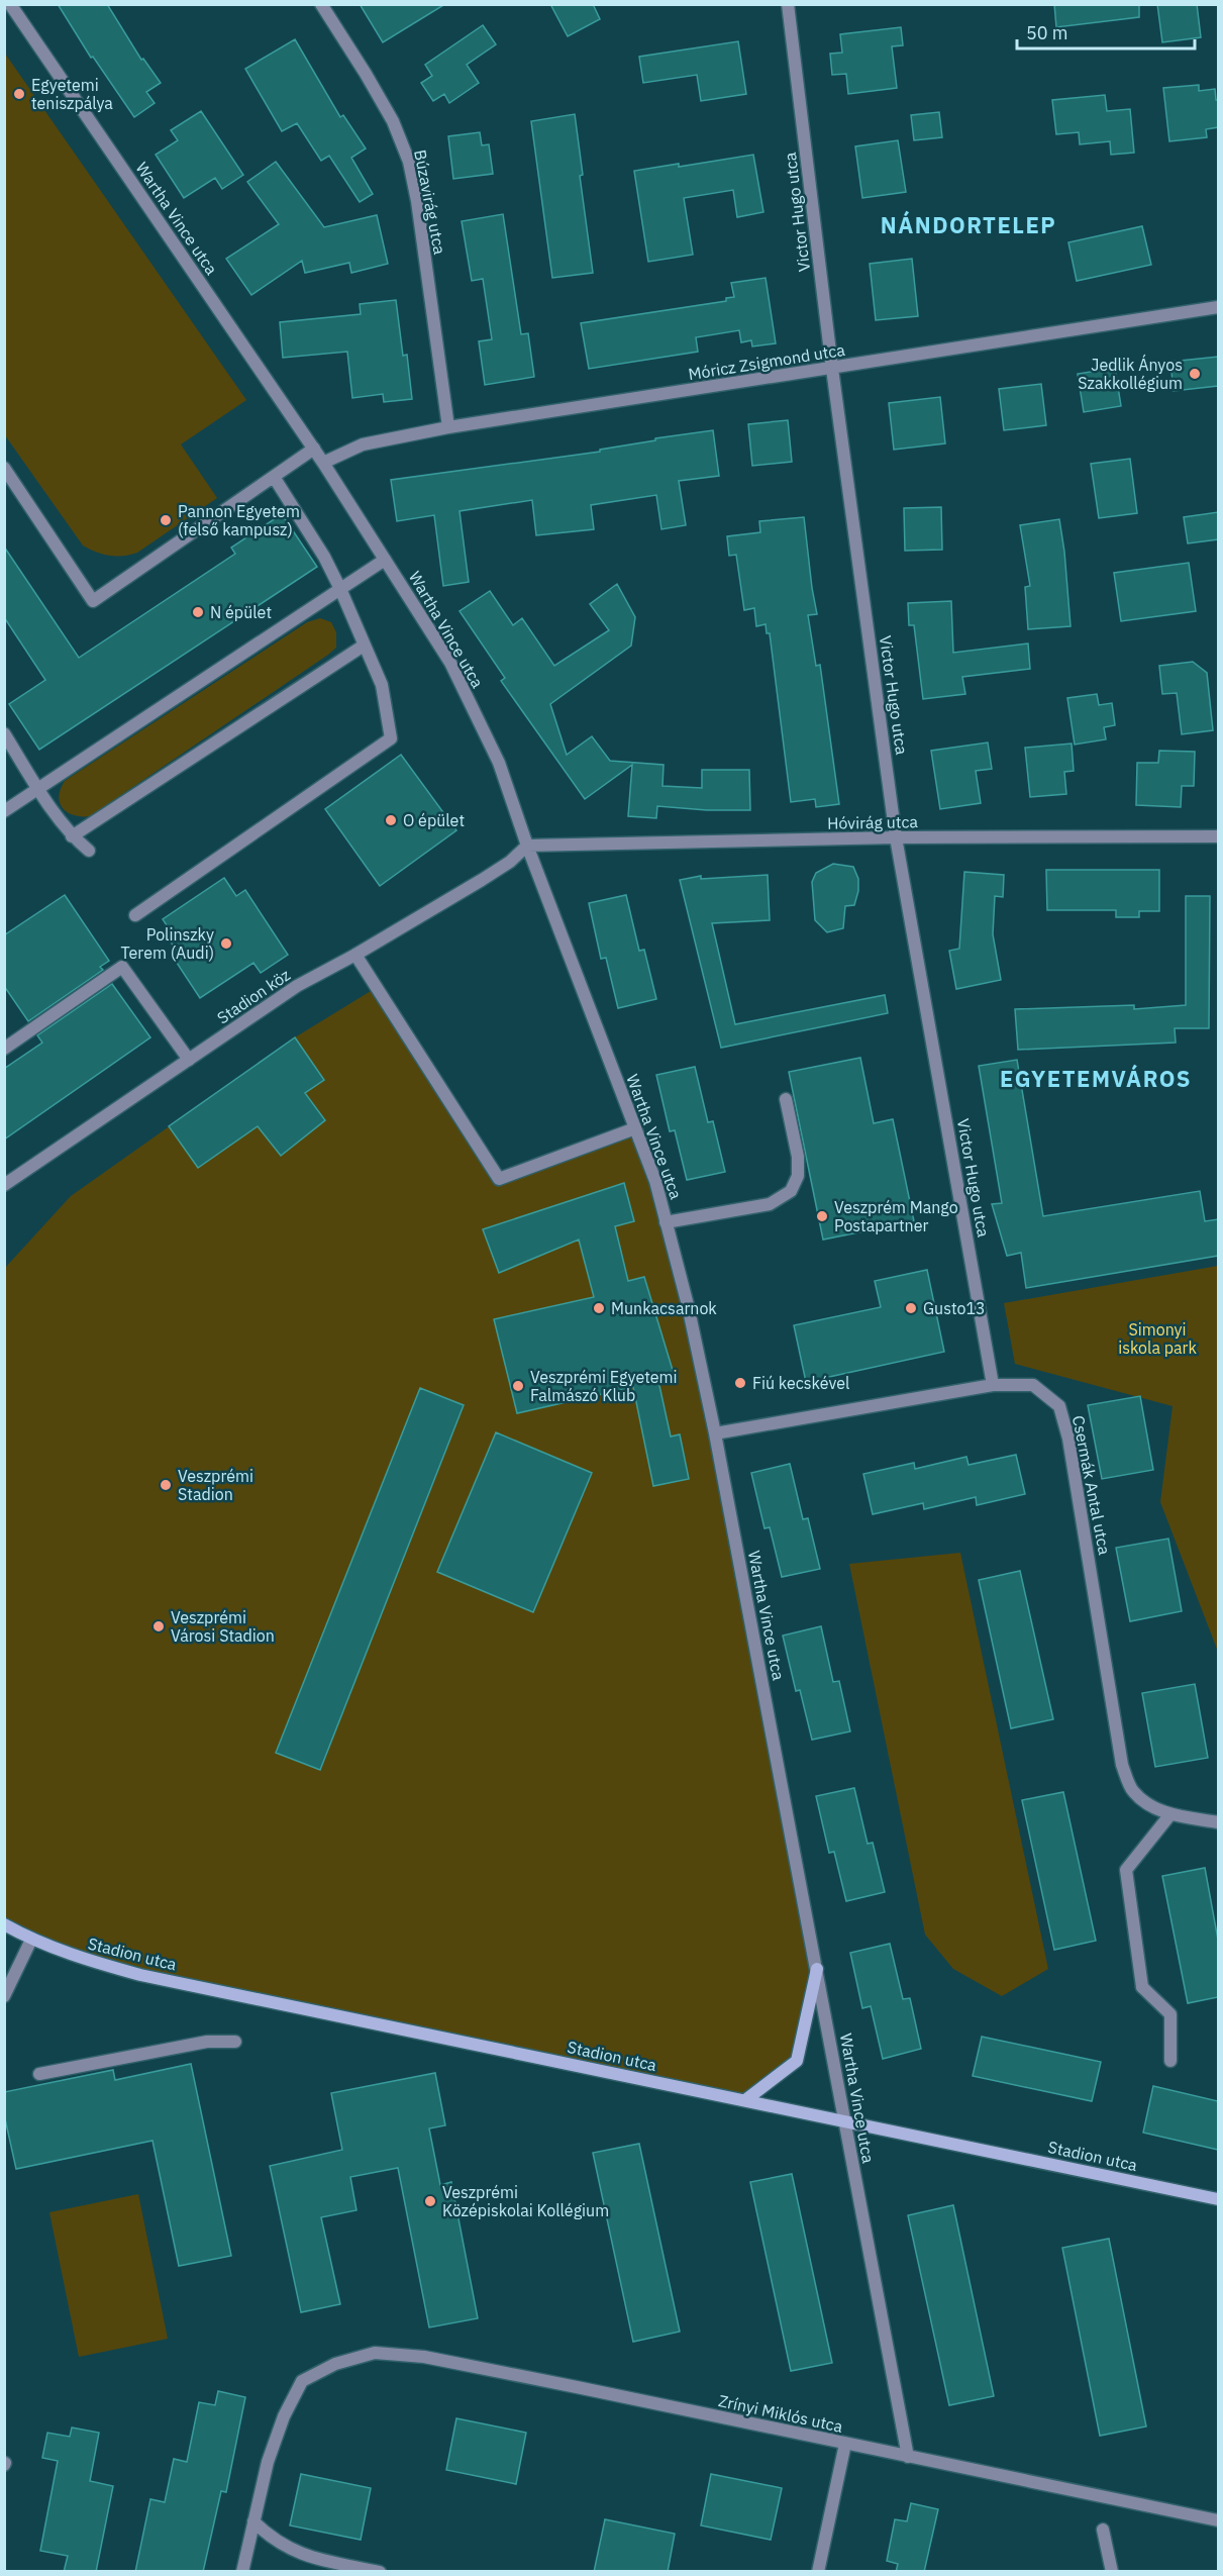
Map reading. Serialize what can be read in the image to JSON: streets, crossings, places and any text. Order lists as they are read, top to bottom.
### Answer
{
  "streets": {
    "street": [
      "Búzavirág utca",
      "Victor Hugo utca",
      "Wartha Vince utca",
      "Móricz Zsigmond utca",
      "Hóvirág utca",
      "Stadion köz",
      "Csermák Antal utca",
      "Stadion utca",
      "Zrínyi Miklós utca"
    ]
  },
  "crossings": [
    ["Búzavirág utca", "Móricz Zsigmond utca"],
    ["Victor Hugo utca", "Móricz Zsigmond utca"],
    ["Victor Hugo utca", "Hóvirág utca"],
    ["Victor Hugo utca", "Csermák Antal utca"],
    ["Wartha Vince utca", "Móricz Zsigmond utca"],
    ["Wartha Vince utca", "Hóvirág utca"],
    ["Wartha Vince utca", "Stadion köz"],
    ["Wartha Vince utca", "Csermák Antal utca"],
    ["Wartha Vince utca", "Stadion utca"],
    ["Wartha Vince utca", "Zrínyi Miklós utca"],
    ["Hóvirág utca", "Stadion köz"]
  ],
  "districts": ["NÁNDORTELEP", "EGYETEMVÁROS"],
  "parks": ["Simonyi iskola park"],
  "places": [
    "Egyetemi teniszpálya",
    "Jedlik Ányos Szakkollégium",
    "Pannon Egyetem (felső kampusz)",
    "N épület",
    "O épület",
    "Polinszky Terem (Audi)",
    "Veszprém Mango Postapartner",
    "Munkacsarnok",
    "Gusto13",
    "Fiú kecskével",
    "Veszprémi Egyetemi Falmászó Klub",
    "Veszprémi Stadion",
    "Veszprémi Városi Stadion",
    "Veszprémi Középiskolai Kollégium"
  ],
  "scale_bar": "50 m"
}
